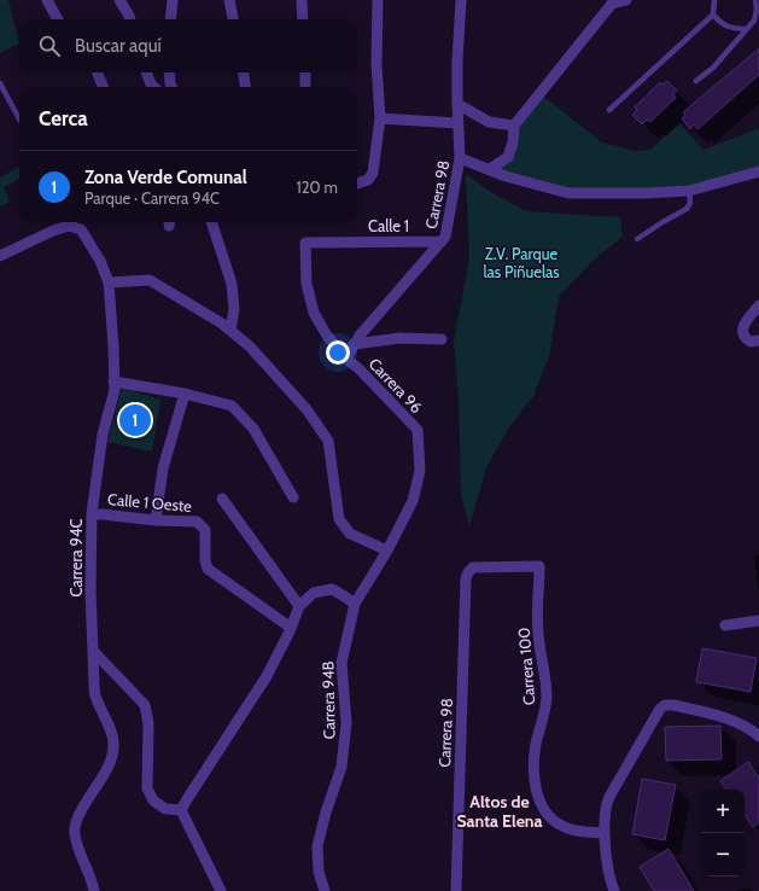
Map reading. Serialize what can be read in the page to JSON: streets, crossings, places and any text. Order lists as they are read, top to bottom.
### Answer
{
  "streets": {
    "street": [
      "Carrera 98",
      "Calle 1",
      "Carrera 96",
      "Calle 1 Oeste",
      "Carrera 94C",
      "Carrera 100",
      "Carrera 94B"
    ]
  },
  "crossings": [
    ["Carrera 98", "Calle 1"],
    ["Carrera 98", "Carrera 96"],
    ["Carrera 98", "Carrera 100"],
    ["Calle 1", "Carrera 96"],
    ["Carrera 96", "Carrera 94B"],
    ["Calle 1 Oeste", "Carrera 94C"]
  ],
  "districts": ["Altos de Santa Elena"],
  "parks": ["Z.V. Parque las Piñuelas"],
  "page": {
    "search": "Buscar aquí",
    "heading": "Cerca",
    "list": [
      {
        "mark": "1",
        "name": "Zona Verde Comunal",
        "note": "Parque · Carrera 94C",
        "value": "120 m"
      }
    ],
    "pins": "1",
    "map_buttons": ["+", "−"]
  }
}
